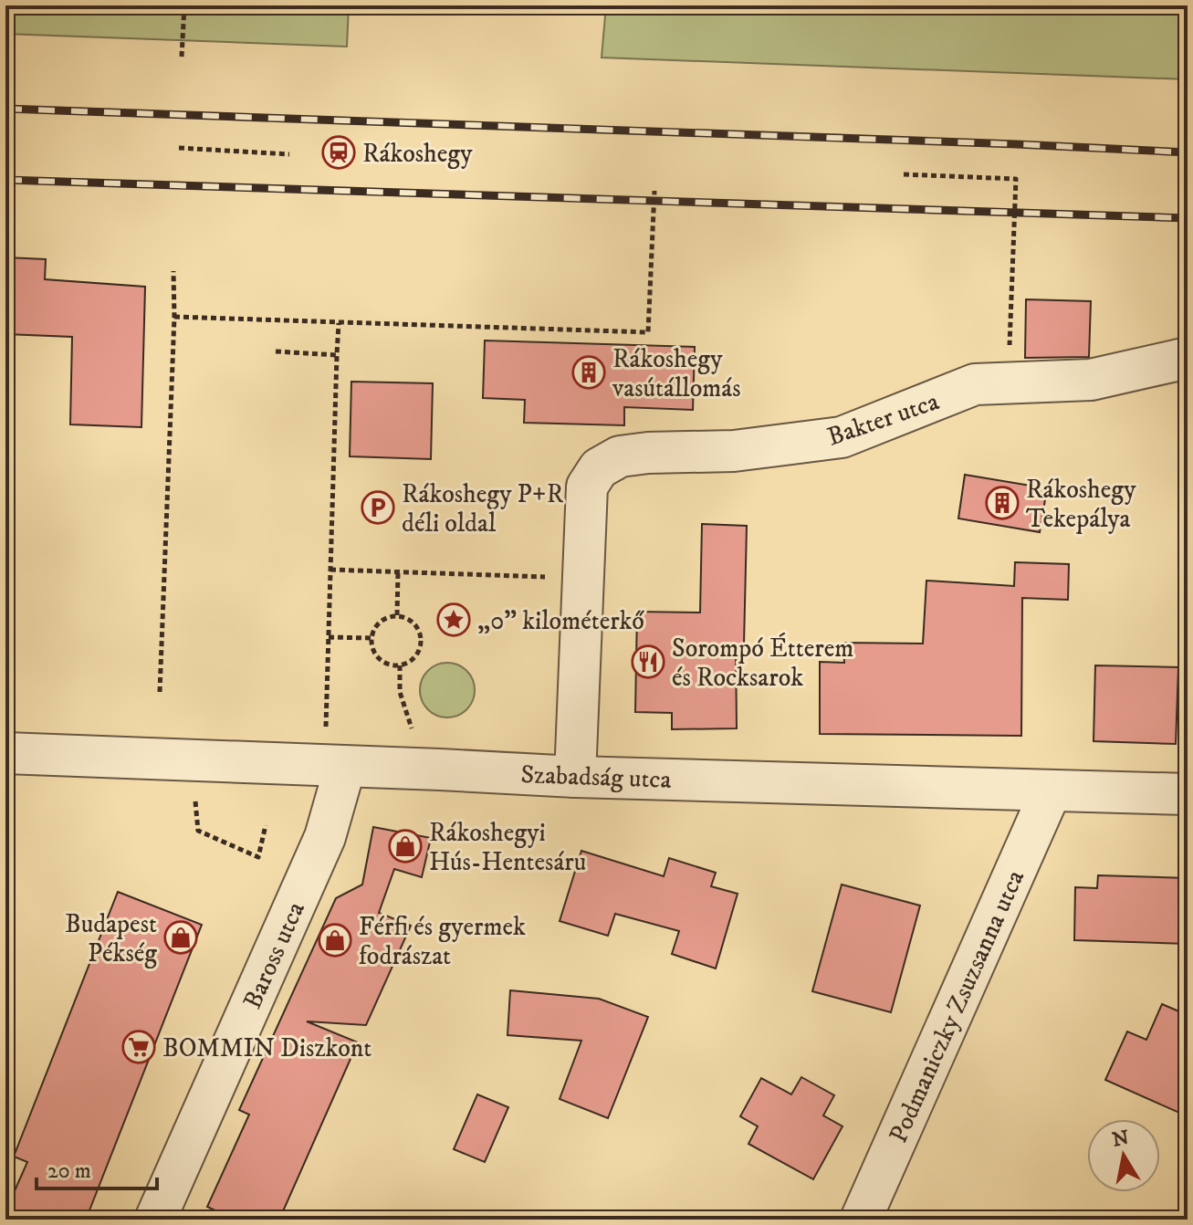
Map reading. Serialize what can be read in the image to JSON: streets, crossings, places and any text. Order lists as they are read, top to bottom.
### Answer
{
  "streets": {
    "street": [
      "Bakter utca",
      "Szabadság utca",
      "Baross utca",
      "Podmaniczky Zsuzsanna utca"
    ]
  },
  "crossings": [
    ["Bakter utca", "Szabadság utca"],
    ["Szabadság utca", "Baross utca"],
    ["Szabadság utca", "Podmaniczky Zsuzsanna utca"]
  ],
  "places": {
    "station": ["Rákoshegy"],
    "building": ["Rákoshegy vasútállomás", "Rákoshegy Tekepálya"],
    "parking": ["Rákoshegy P+R déli oldal"],
    "place": ["„0” kilométerkő"],
    "restaurant": ["Sorompó Étterem és Rocksarok"],
    "shop": ["Rákoshegyi Hús-Hentesáru", "Budapest Pékség", "Férfi és gyermek fodrászat"],
    "supermarket": ["BOMMIN Diszkont"]
  },
  "scale_bar": "20 m",
  "north": "top"
}
